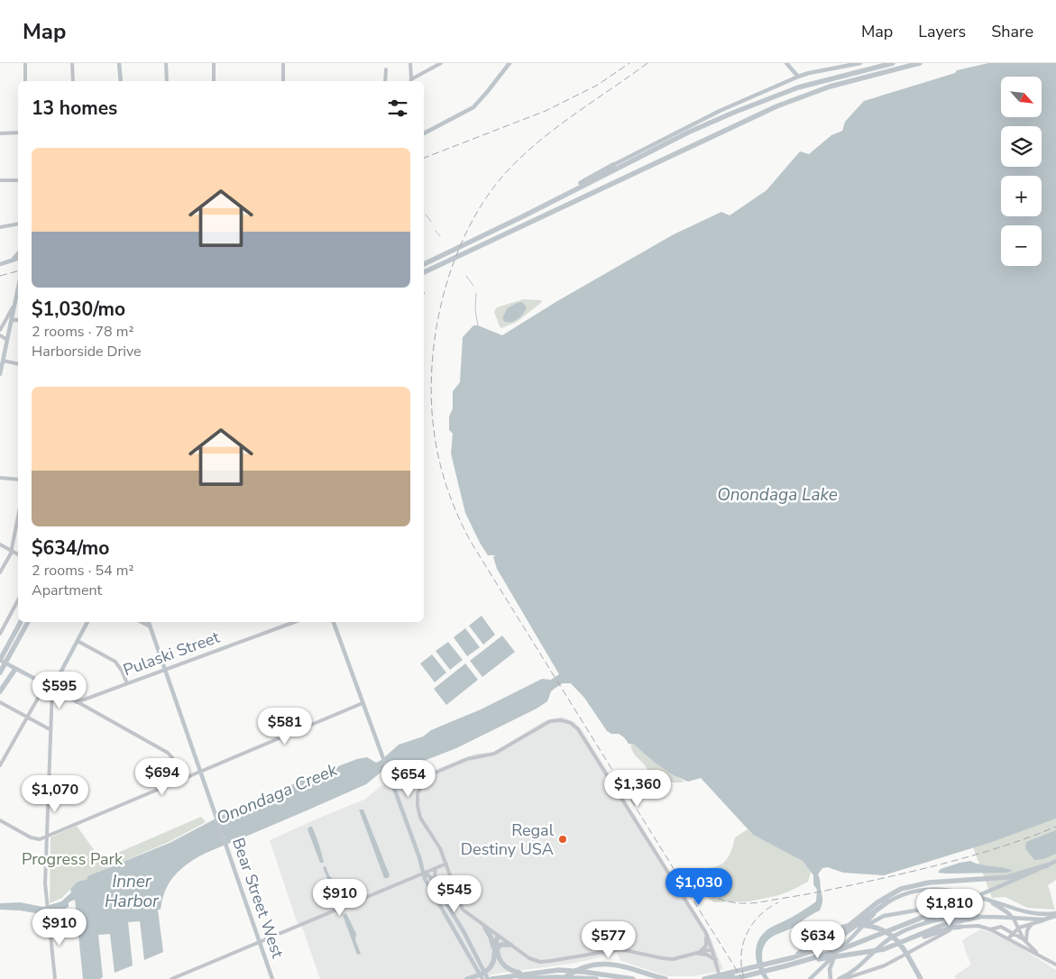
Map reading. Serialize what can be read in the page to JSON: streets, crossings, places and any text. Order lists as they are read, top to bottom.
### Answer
{
  "streets": {
    "main road": ["Bear Street West"],
    "street": ["Pulaski Street"]
  },
  "crossings": [
    ["Pulaski Street", "Bear Street West"]
  ],
  "water": ["Onondaga Lake", "Onondaga Creek", "Inner Harbor"],
  "parks": ["Progress Park"],
  "places": ["Regal Destiny USA"],
  "north": "bottom right",
  "page": {
    "header": "Map",
    "nav": ["Map", "Layers", "Share"],
    "map_buttons": ["+", "−"],
    "heading": "13 homes",
    "list": [
      {
        "name": "$1,030/mo",
        "note": "2 rooms · 78 m² · Harborside Drive"
      },
      {
        "name": "$634/mo",
        "note": "2 rooms · 54 m² · Apartment"
      }
    ],
    "price": [
      "$595",
      "$581",
      "$694",
      "$654",
      "$1,360",
      "$1,070",
      "$1,030",
      "$545",
      "$910",
      "$1,810",
      "$910",
      "$577",
      "$634"
    ]
  }
}
